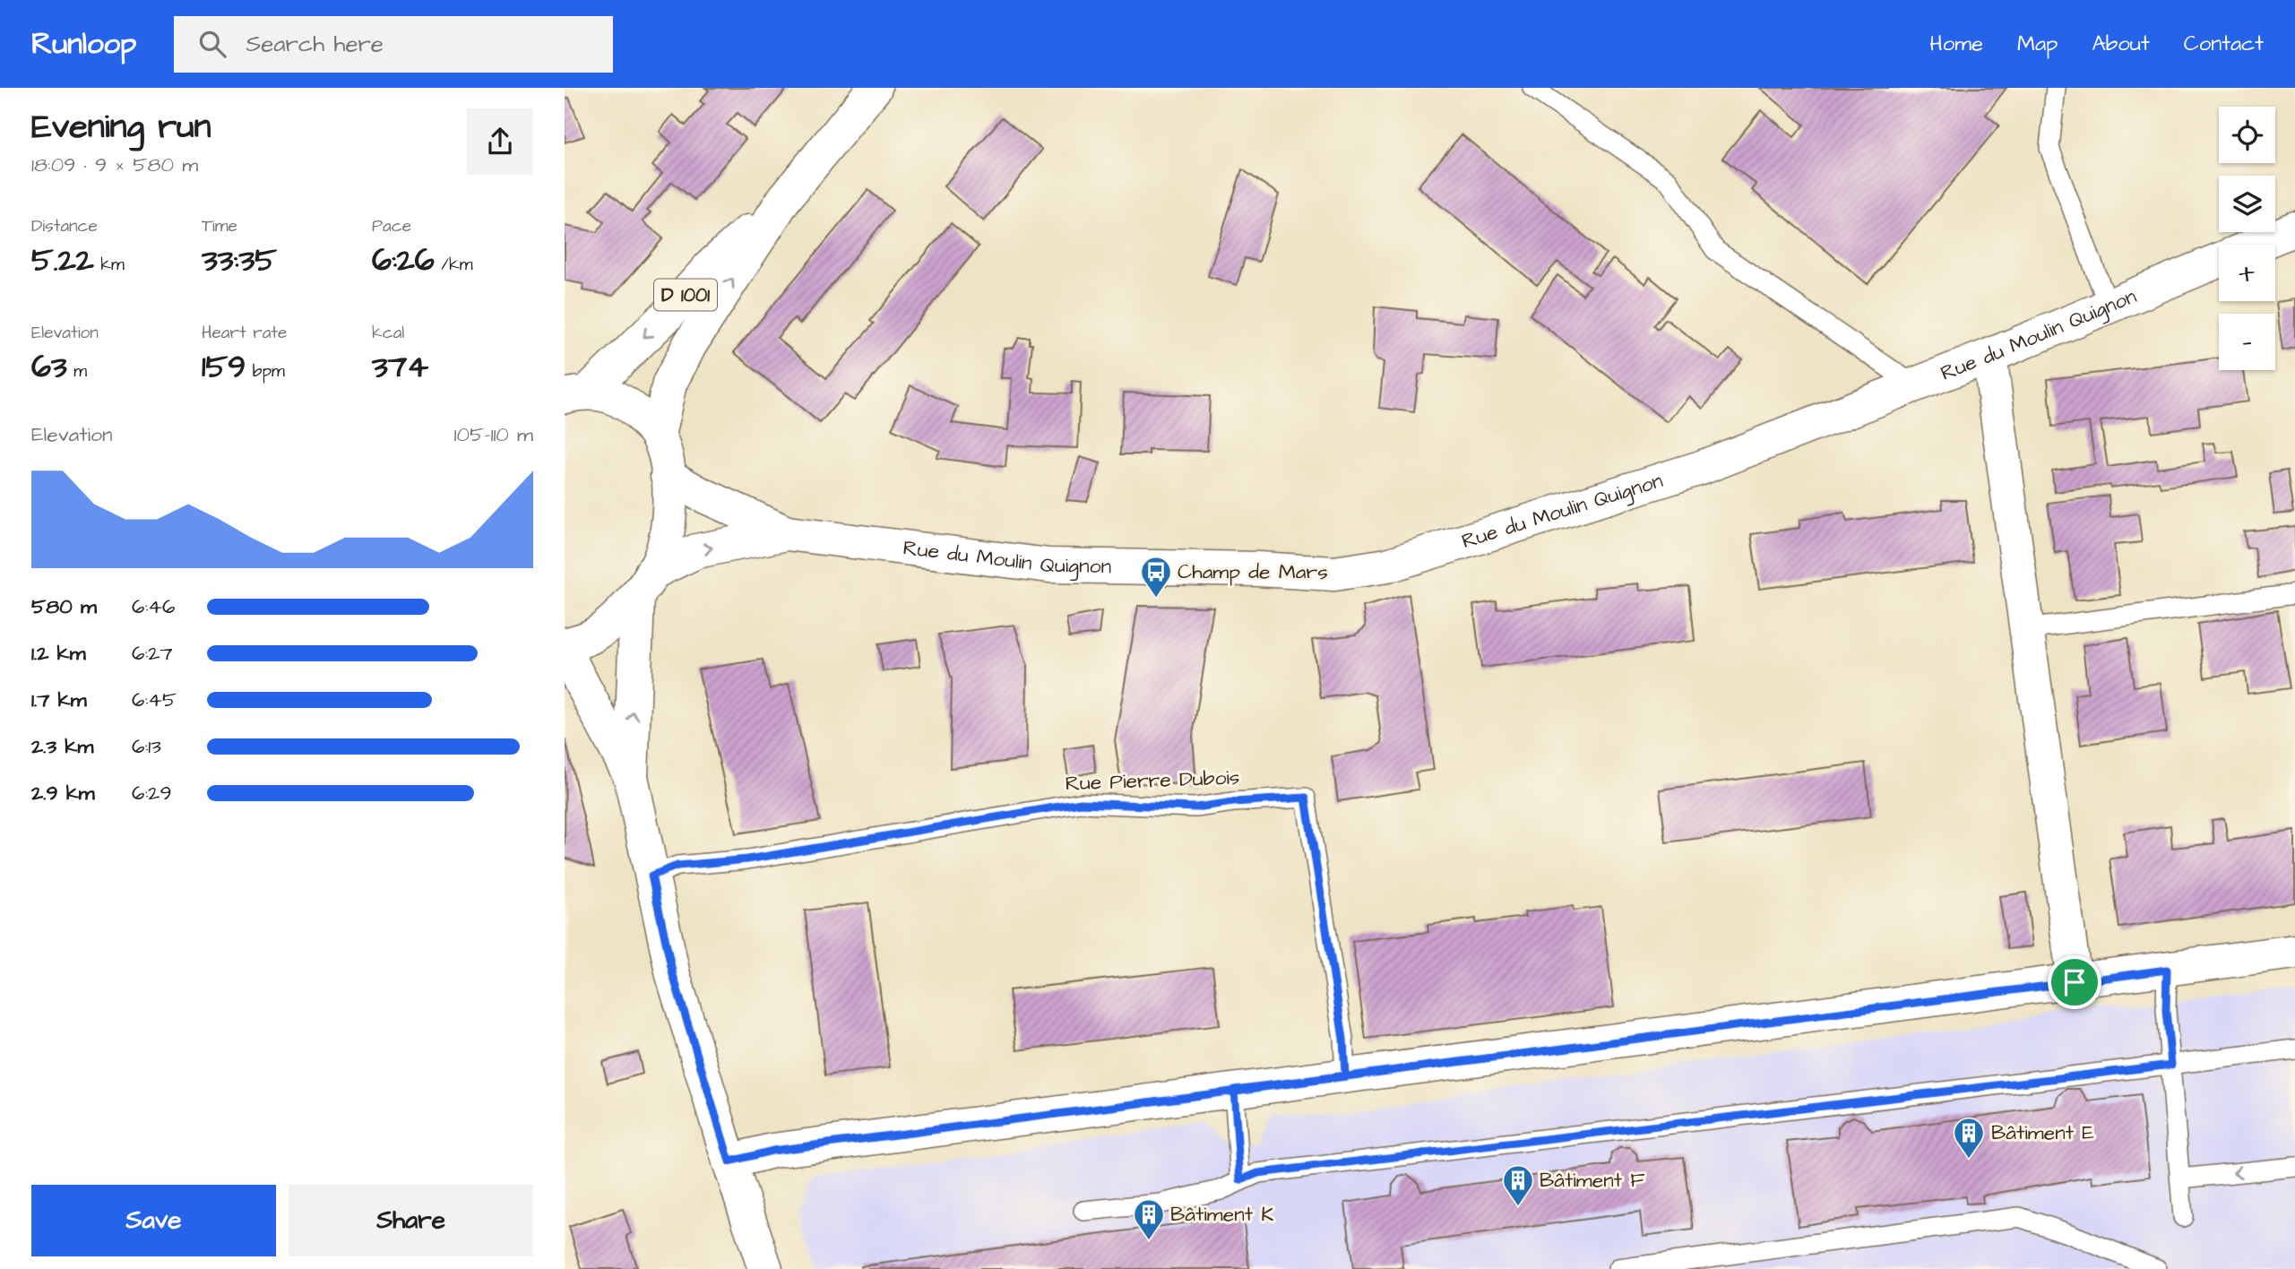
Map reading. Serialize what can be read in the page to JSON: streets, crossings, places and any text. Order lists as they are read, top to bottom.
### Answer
{
  "streets": {
    "street": ["D 1001", "Rue du Moulin Quignon"],
    "lane": ["Rue Pierre Dubois"]
  },
  "places": {
    "bus stop": ["Champ de Mars"],
    "building": ["Bâtiment E", "Bâtiment F", "Bâtiment K"]
  },
  "page": {
    "header": "Runloop",
    "search": "Search here",
    "nav": [
      "Home",
      "Map",
      "About",
      "Contact"
    ],
    "heading": ["Evening run", "18:09 · 9 × 580 m"],
    "map_buttons": ["+", "−"],
    "stats": [
      ["Distance", "5.22 km"],
      ["Time", "33:35"],
      ["Pace", "6:26 /km"],
      ["Elevation", "63 m"],
      ["Heart rate", "159 bpm"],
      ["kcal", "374"]
    ],
    "chart": ["Elevation", "105–110 m"],
    "list": [
      {
        "name": "580 m",
        "note": "6:46"
      },
      {
        "name": "1.2 km",
        "note": "6:27"
      },
      {
        "name": "1.7 km",
        "note": "6:45"
      },
      {
        "name": "2.3 km",
        "note": "6:13"
      },
      {
        "name": "2.9 km",
        "note": "6:29"
      }
    ],
    "buttons": ["Save", "Share"]
  }
}
